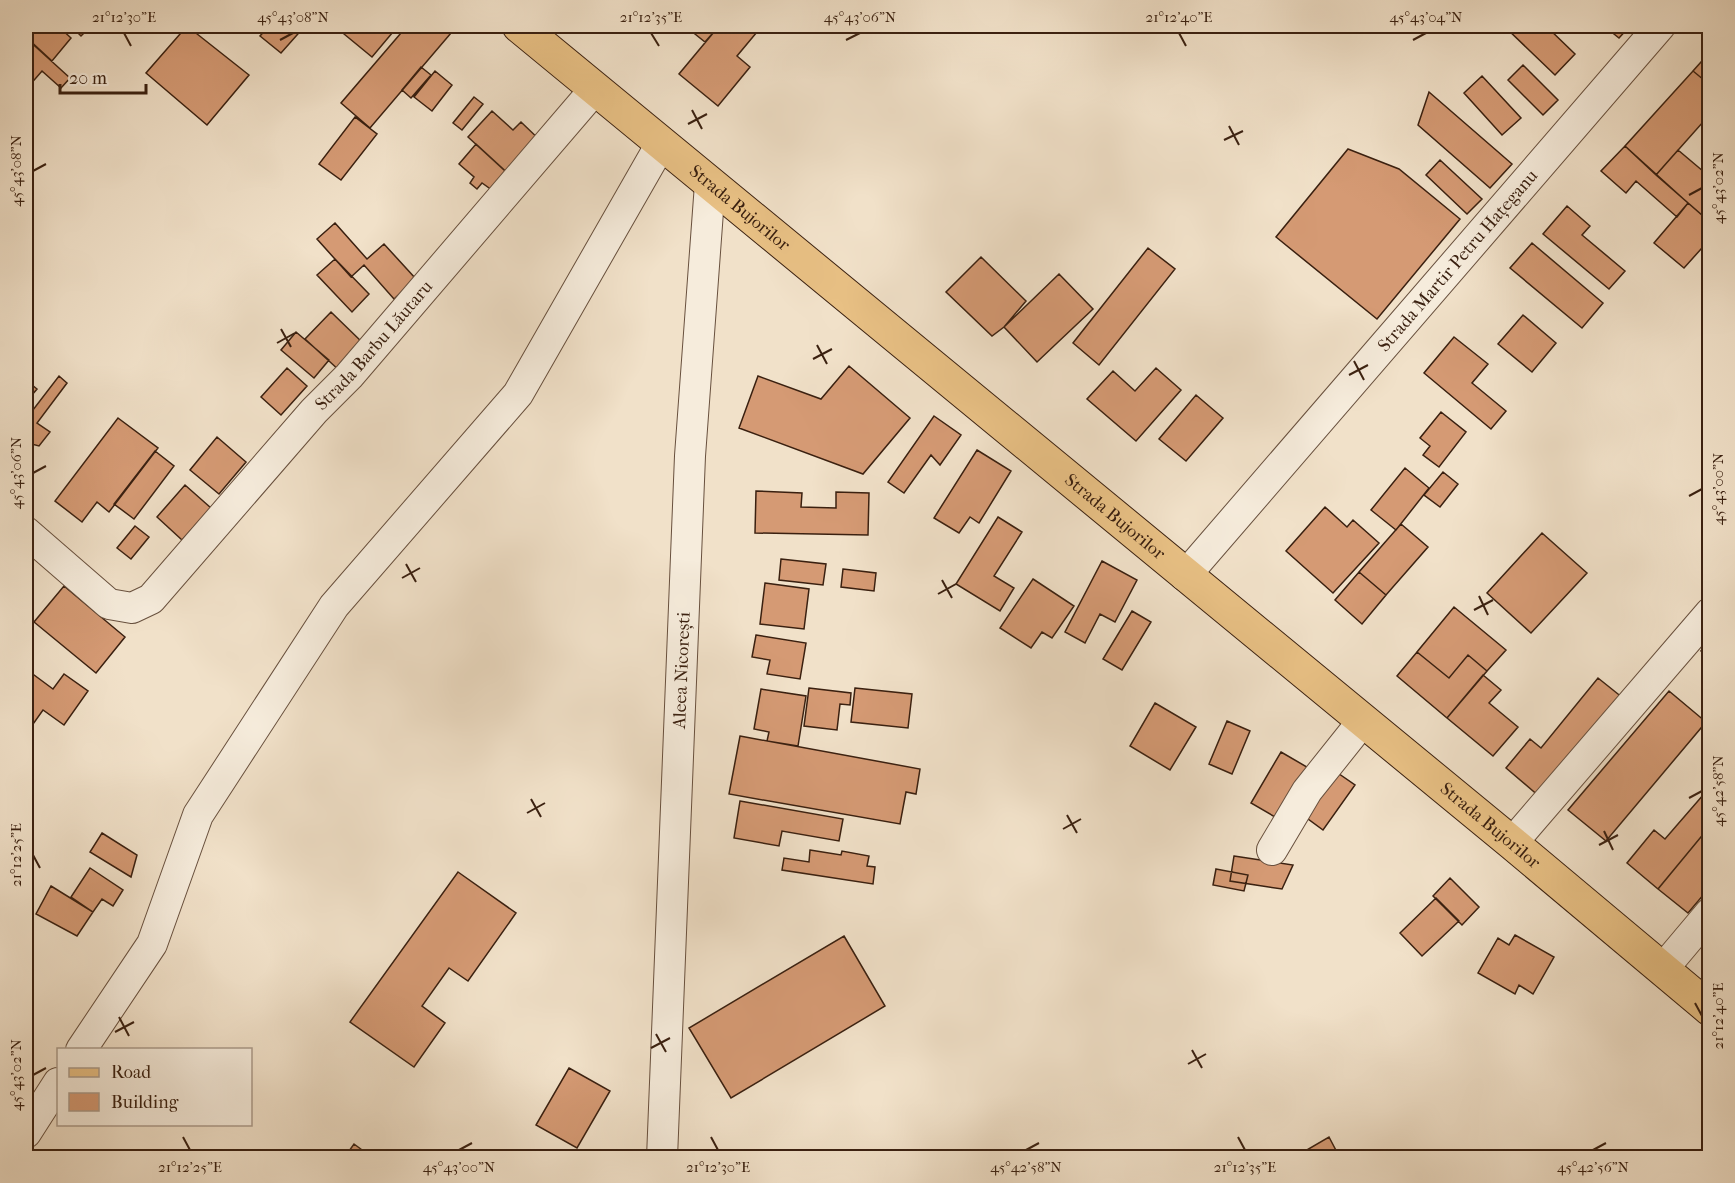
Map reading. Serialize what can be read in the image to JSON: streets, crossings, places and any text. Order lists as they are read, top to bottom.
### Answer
{
  "streets": {
    "main road": ["Strada Bujorilor"],
    "street": ["Strada Martir Petru Hațeganu", "Strada Barbu Lăutaru", "Aleea Nicorești"]
  },
  "crossings": [
    ["Strada Bujorilor", "Strada Martir Petru Hațeganu"],
    ["Strada Bujorilor", "Strada Barbu Lăutaru"],
    ["Strada Bujorilor", "Aleea Nicorești"]
  ],
  "legend": ["Road", "Building"],
  "scale_bar": "20 m",
  "coordinates": [
    "21°12'30\"E",
    "45°43'08\"N",
    "21°12'35\"E",
    "45°43'06\"N",
    "21°12'40\"E",
    "45°43'04\"N",
    "45°43'02\"N",
    "45°43'00\"N",
    "45°42'58\"N",
    "21°12'25\"E",
    "45°42'56\"N"
  ]
}
